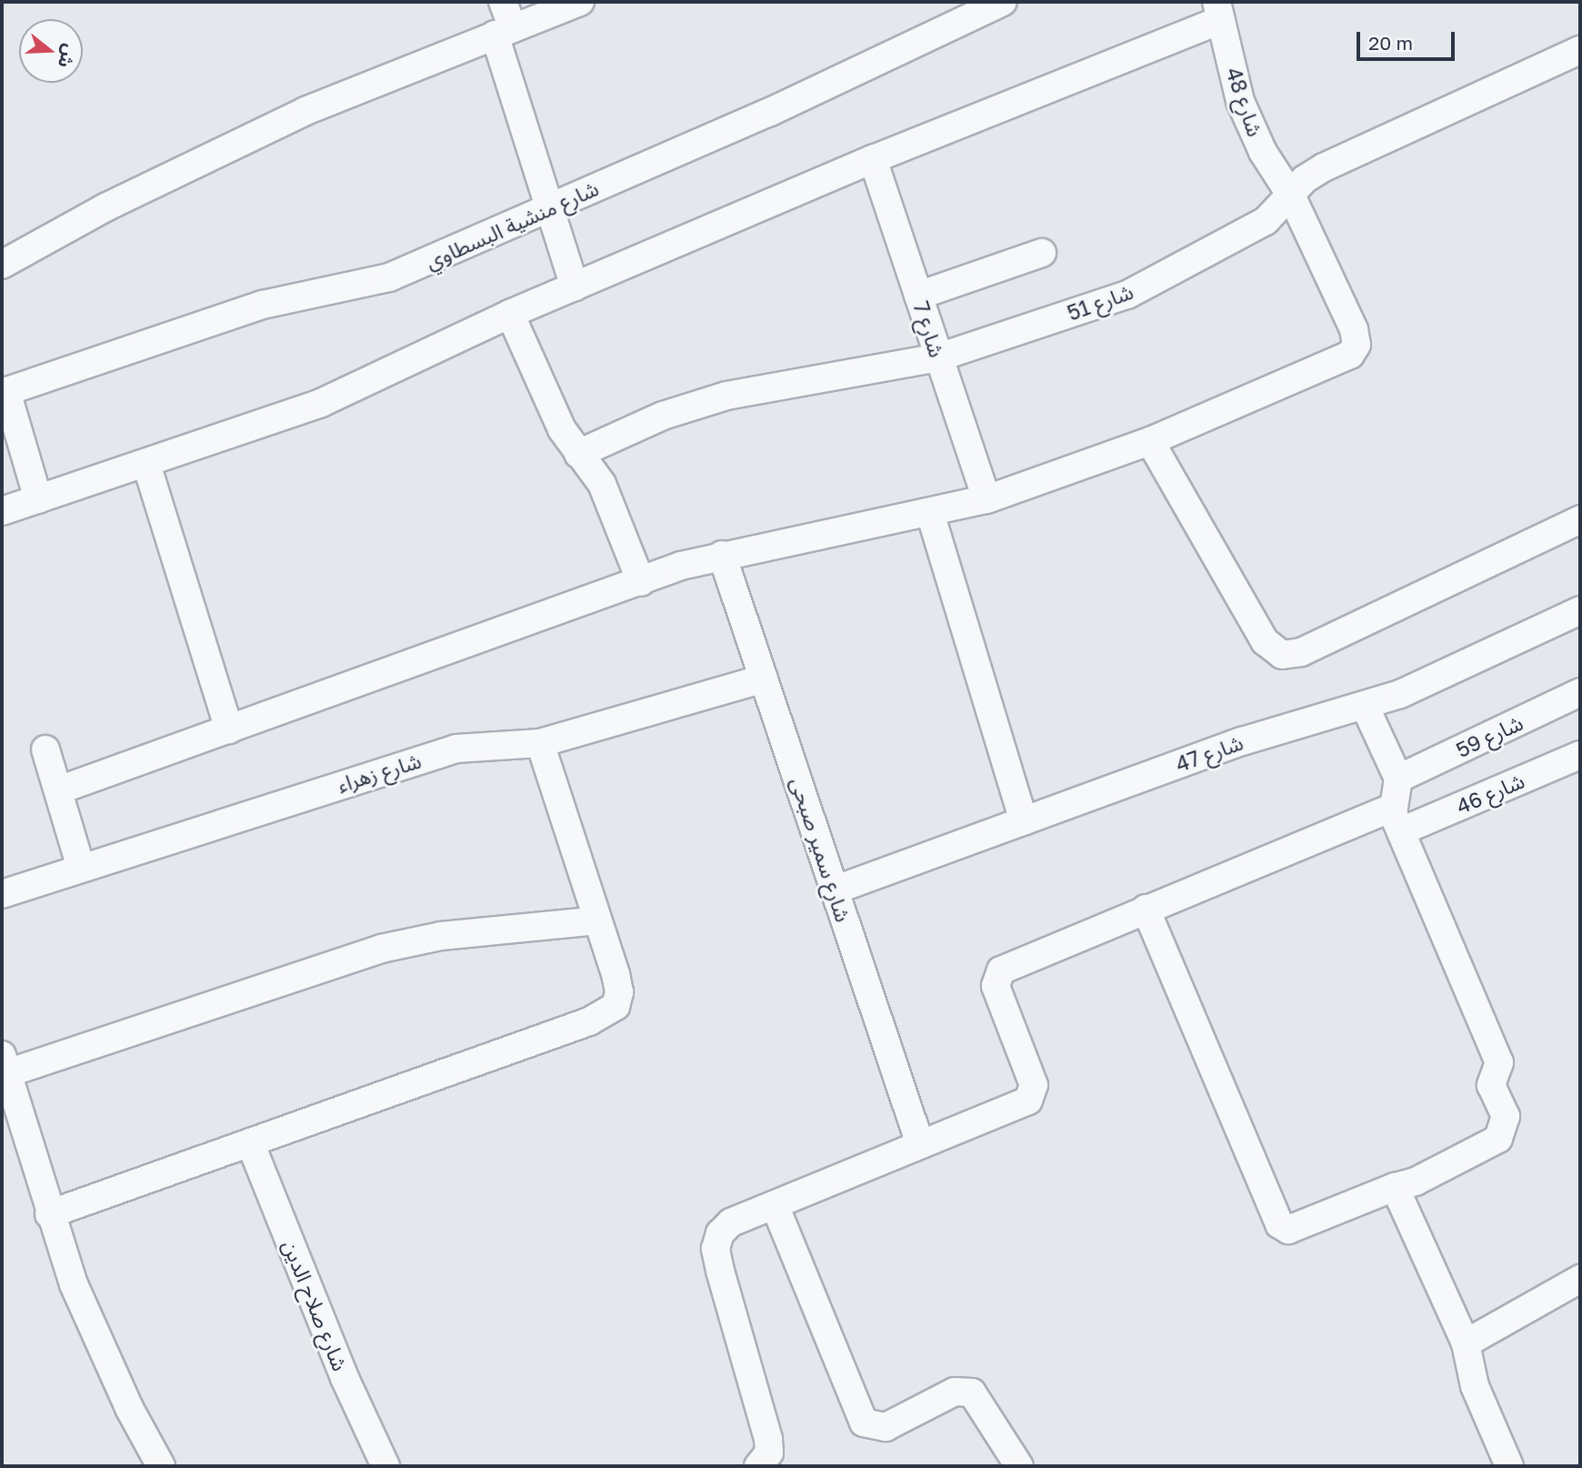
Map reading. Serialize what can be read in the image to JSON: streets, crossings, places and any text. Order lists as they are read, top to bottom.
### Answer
{
  "streets": {
    "street": [
      "شارع 48",
      "شارع منشية البسطاوي",
      "شارع 51",
      "شارع 7",
      "شارع 59",
      "شارع 47",
      "شارع زهراء",
      "شارع 46",
      "شارع سمير صبحى",
      "شارع صلاح الدين"
    ]
  },
  "crossings": [
    ["شارع 48", "شارع 51"],
    ["شارع 51", "شارع 7"],
    ["شارع 47", "شارع سمير صبحى"],
    ["شارع زهراء", "شارع سمير صبحى"],
    ["شارع 46", "شارع سمير صبحى"]
  ],
  "scale_bar": "20 m",
  "north": "right"
}
